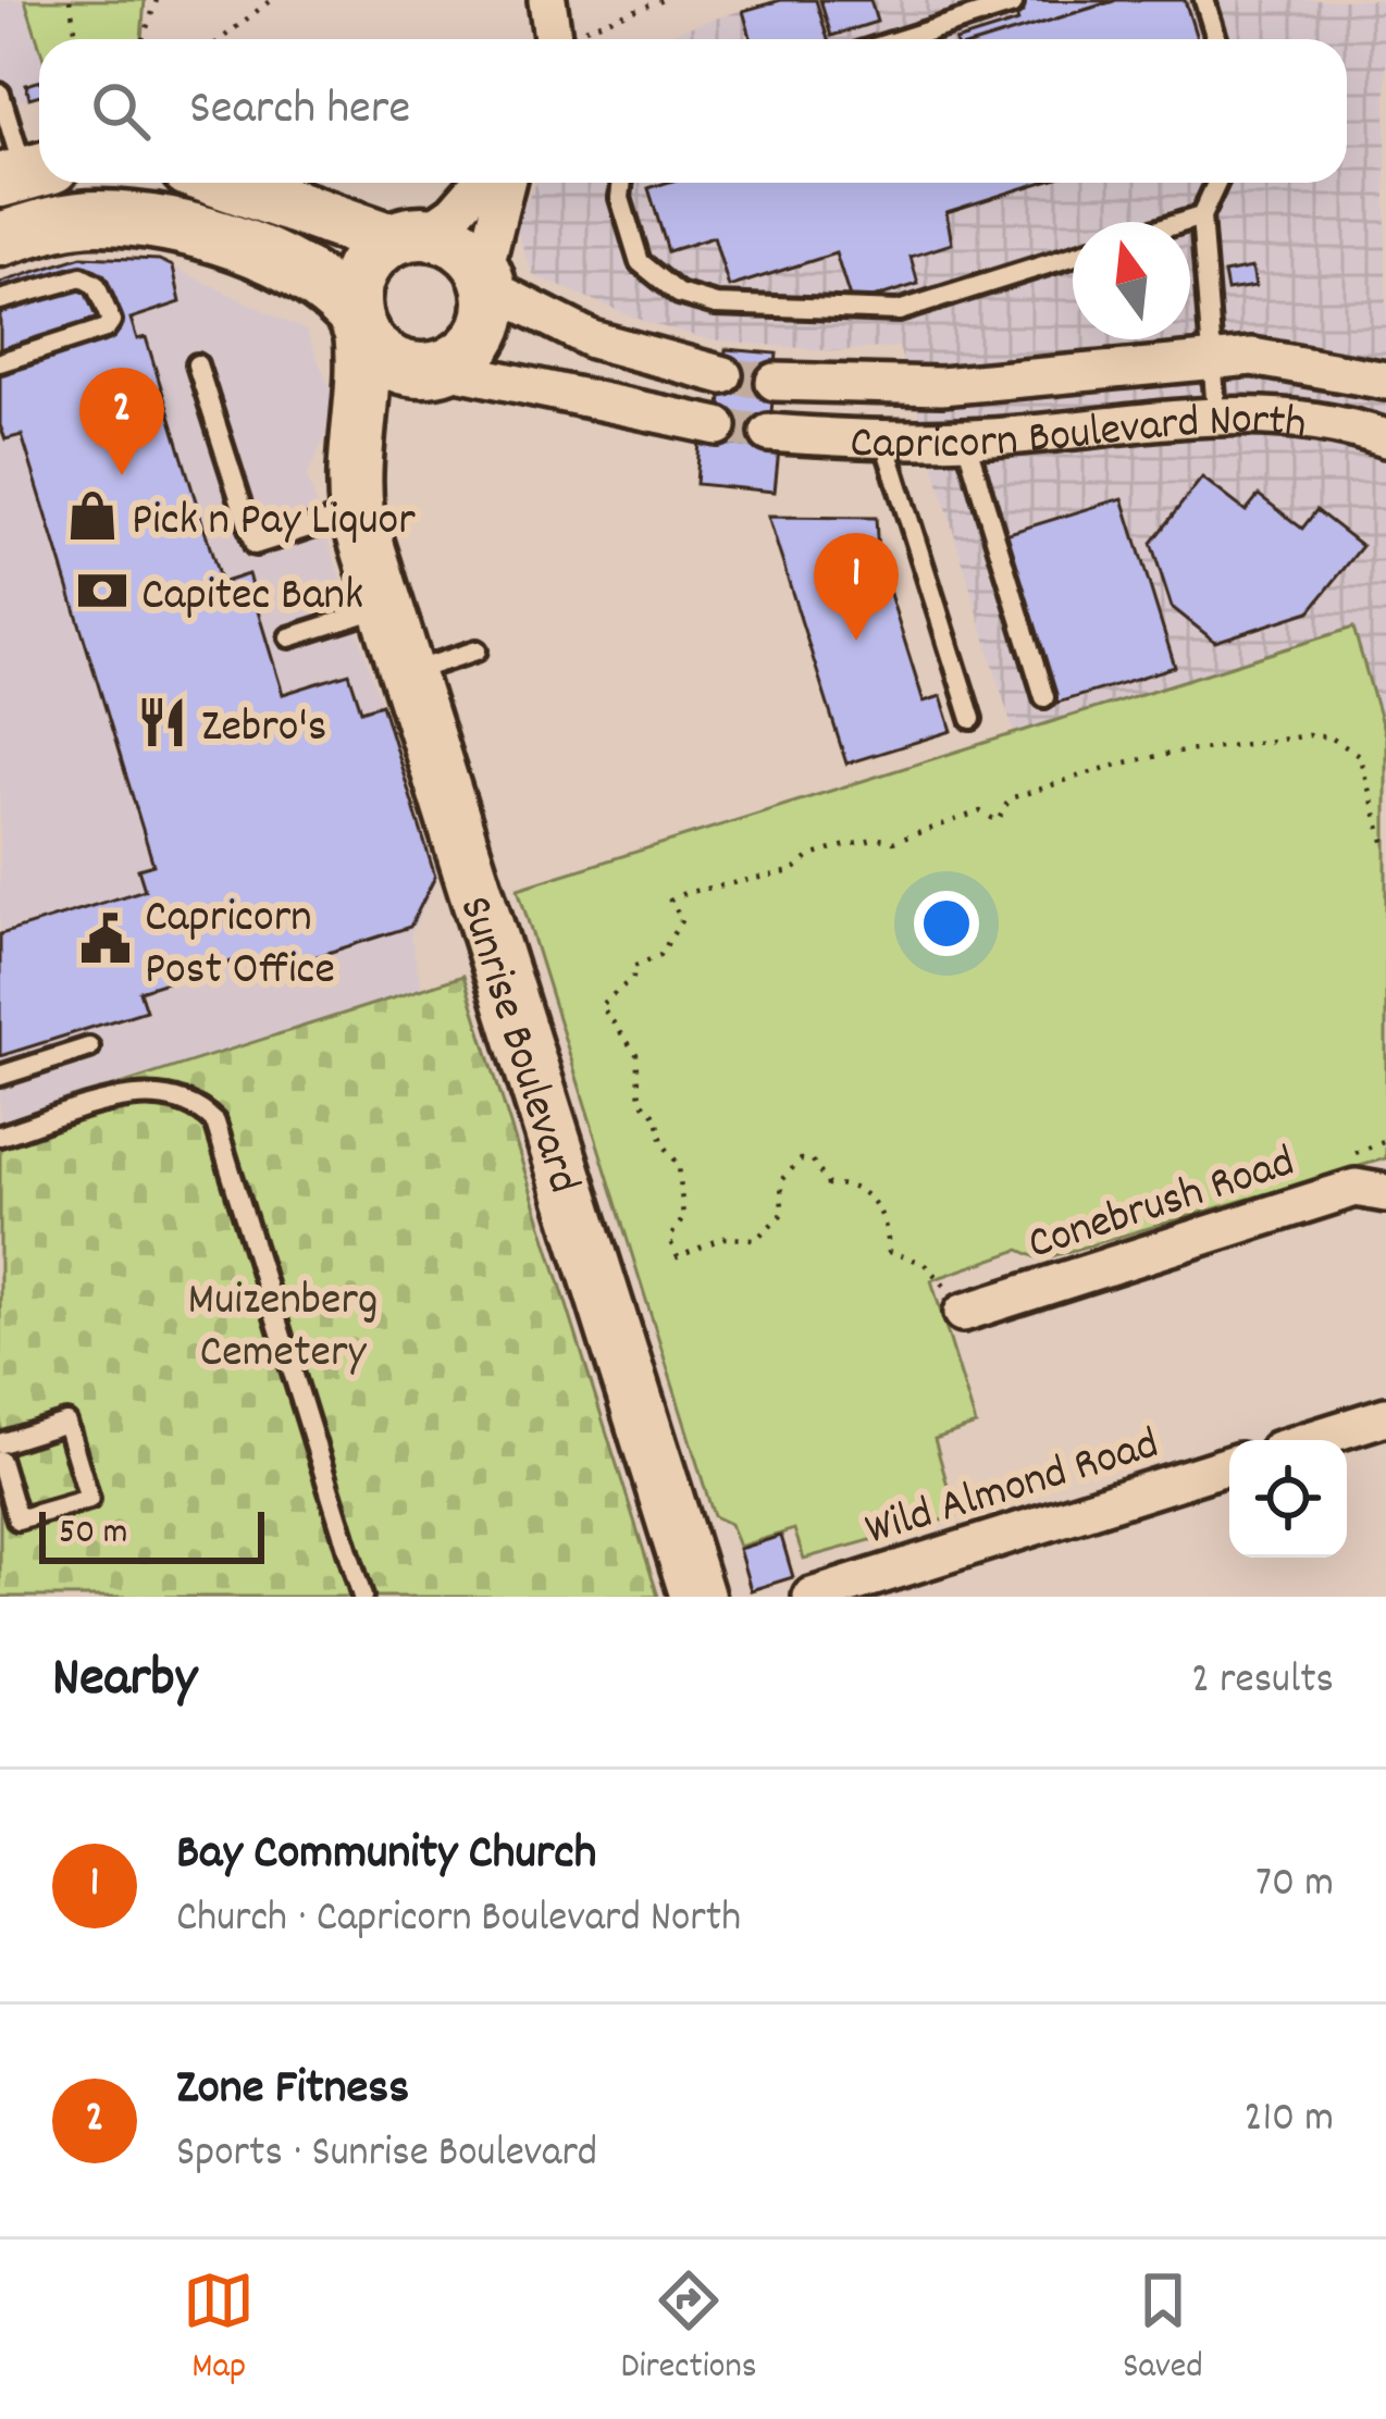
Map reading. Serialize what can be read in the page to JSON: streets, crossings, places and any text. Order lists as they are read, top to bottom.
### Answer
{
  "streets": {
    "street": [
      "Capricorn Boulevard North",
      "Sunrise Boulevard",
      "Conebrush Road",
      "Wild Almond Road"
    ]
  },
  "parks": ["Muizenberg Cemetery"],
  "places": {
    "shop": ["Pick n Pay Liquor"],
    "bank": ["Capitec Bank"],
    "restaurant": ["Zebro's"],
    "public building": ["Capricorn Post Office"]
  },
  "scale_bar": "50 m",
  "north": "top",
  "page": {
    "search": "Search here",
    "pins": ["2", "1"],
    "scale": "50 m",
    "heading": ["Nearby", "2 results"],
    "list": [
      {
        "mark": "1",
        "name": "Bay Community Church",
        "note": "Church · Capricorn Boulevard North",
        "value": "70 m"
      },
      {
        "mark": "2",
        "name": "Zone Fitness",
        "note": "Sports · Sunrise Boulevard",
        "value": "210 m"
      }
    ],
    "nav": ["Map", "Directions", "Saved"]
  }
}
